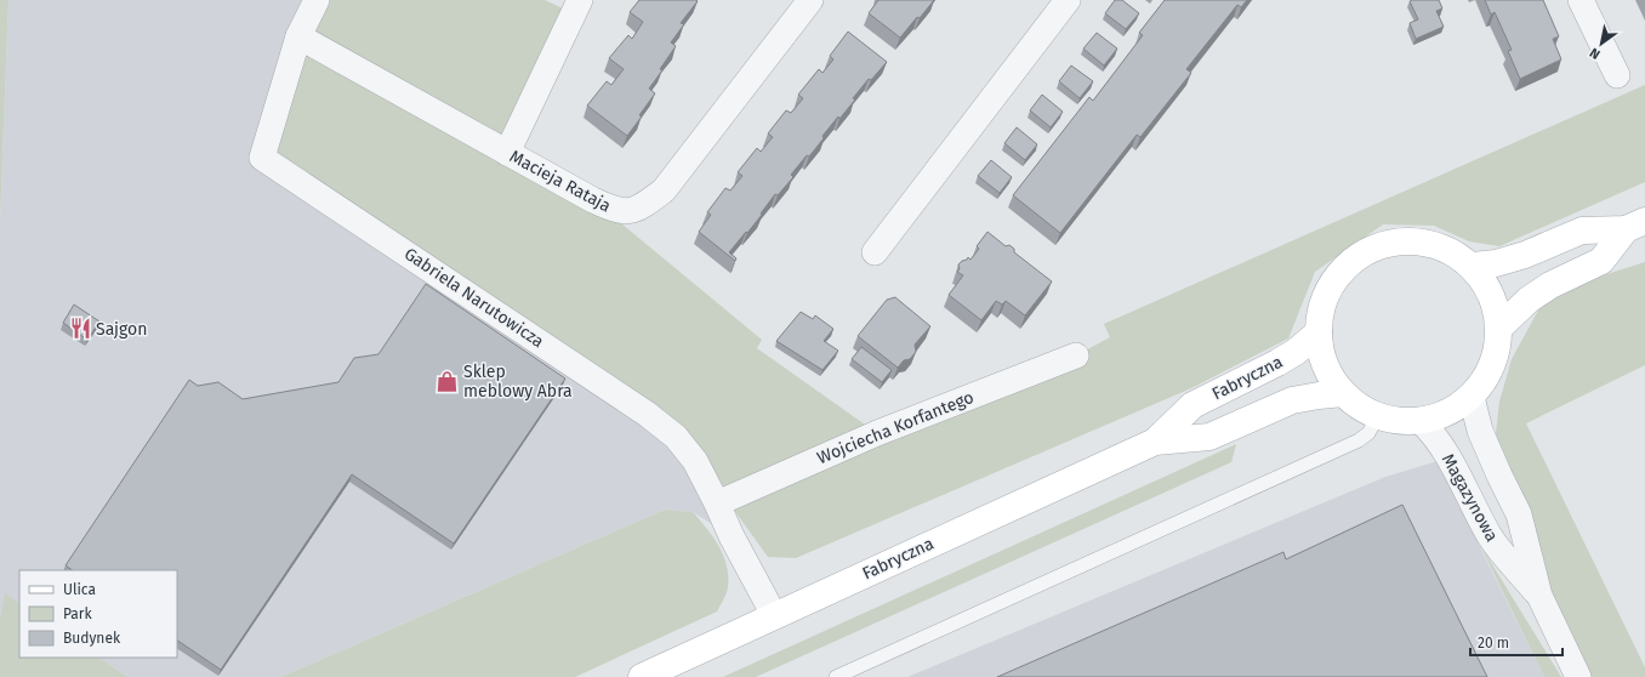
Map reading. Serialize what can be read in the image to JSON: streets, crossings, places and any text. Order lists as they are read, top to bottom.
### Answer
{
  "streets": {
    "street": [
      "Macieja Rataja",
      "Gabriela Narutowicza",
      "Fabryczna",
      "Wojciecha Korfantego",
      "Magazynowa"
    ]
  },
  "crossings": [
    ["Macieja Rataja", "Gabriela Narutowicza"],
    ["Gabriela Narutowicza", "Fabryczna"],
    ["Gabriela Narutowicza", "Wojciecha Korfantego"]
  ],
  "places": {
    "restaurant": ["Sajgon"],
    "shop": ["Sklep meblowy Abra"]
  },
  "legend": ["Ulica", "Park", "Budynek"],
  "scale_bar": "20 m",
  "north": "bottom left"
}
